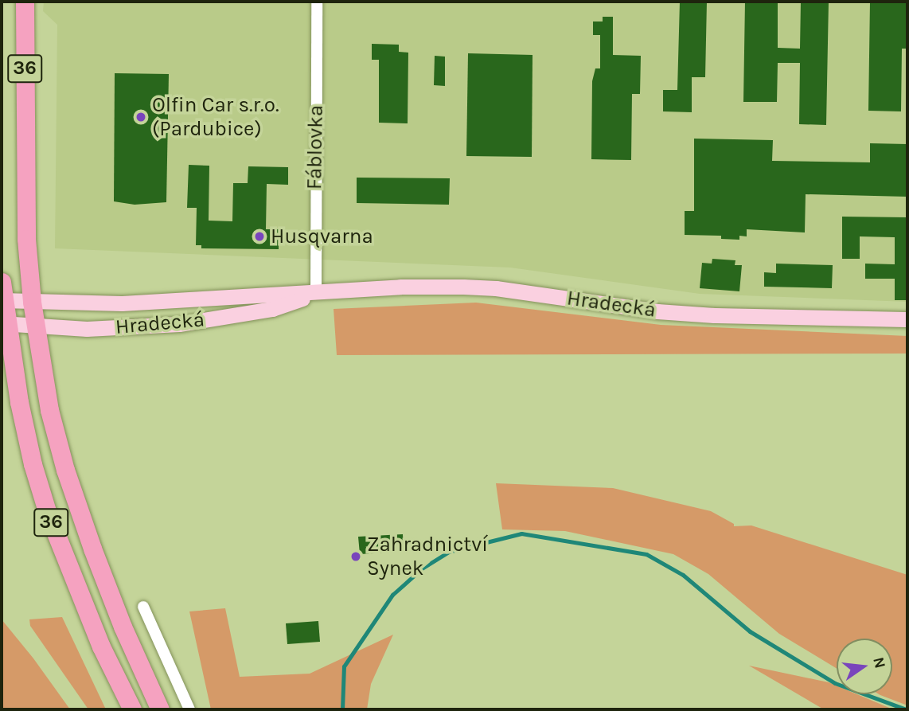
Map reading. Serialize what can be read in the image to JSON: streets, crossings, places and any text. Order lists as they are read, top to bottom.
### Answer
{
  "streets": {
    "main road": ["36", "Hradecká"],
    "street": ["Fáblovka"]
  },
  "crossings": [
    ["36", "Hradecká"],
    ["Fáblovka", "Hradecká"]
  ],
  "places": ["Olfin Car s.r.o. (Pardubice)", "Husqvarna", "Zahradnictví Synek"],
  "north": "right"
}
